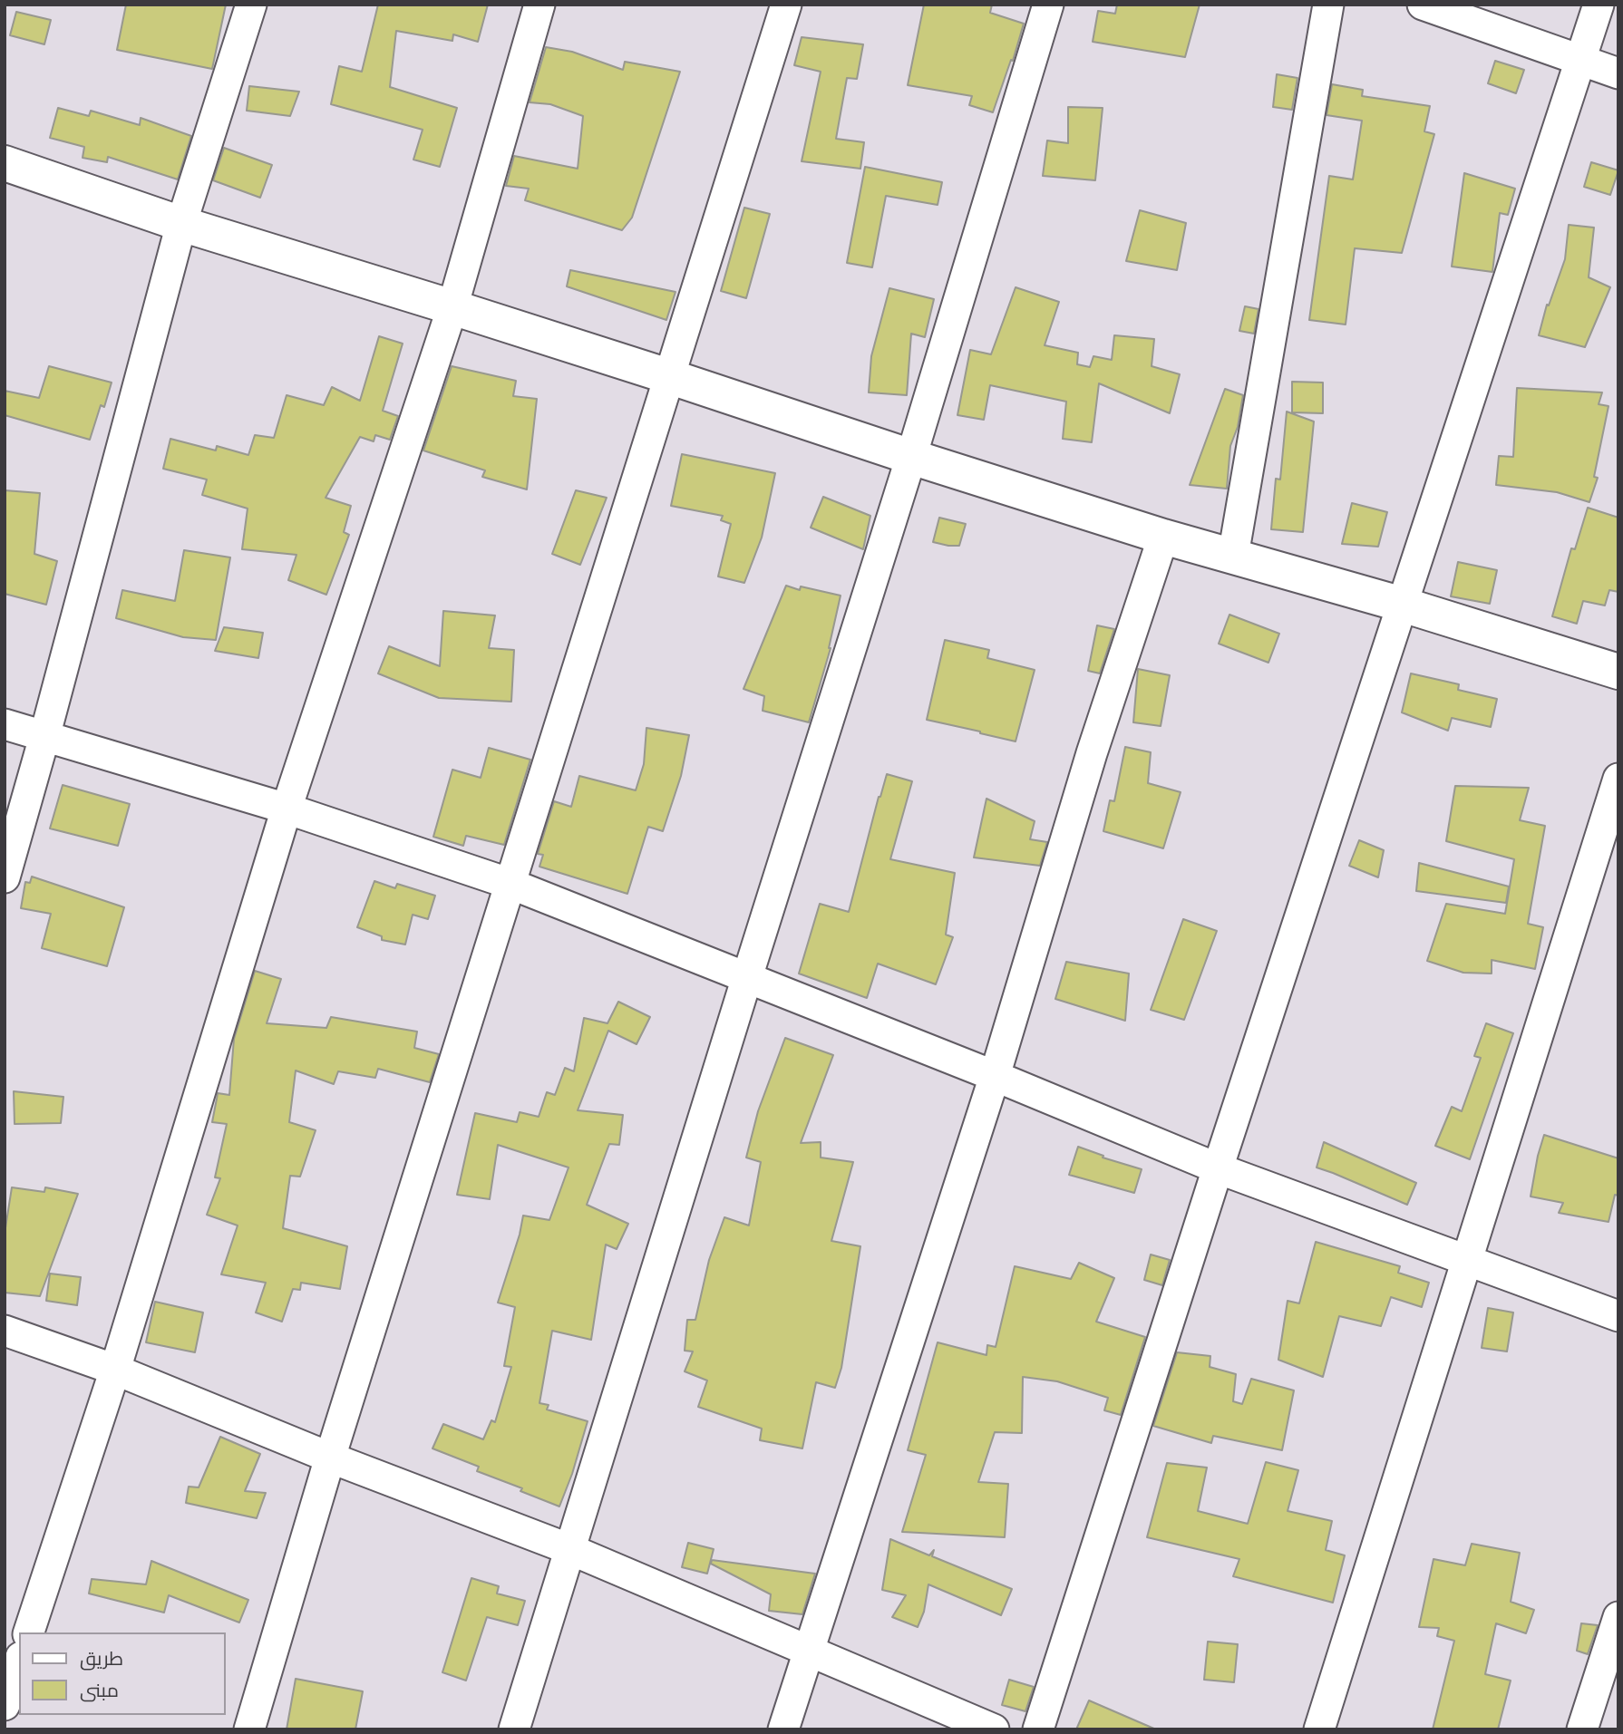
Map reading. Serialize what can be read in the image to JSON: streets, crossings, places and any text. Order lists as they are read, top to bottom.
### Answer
{
  "legend": ["طريق", "مبنى"]
}
